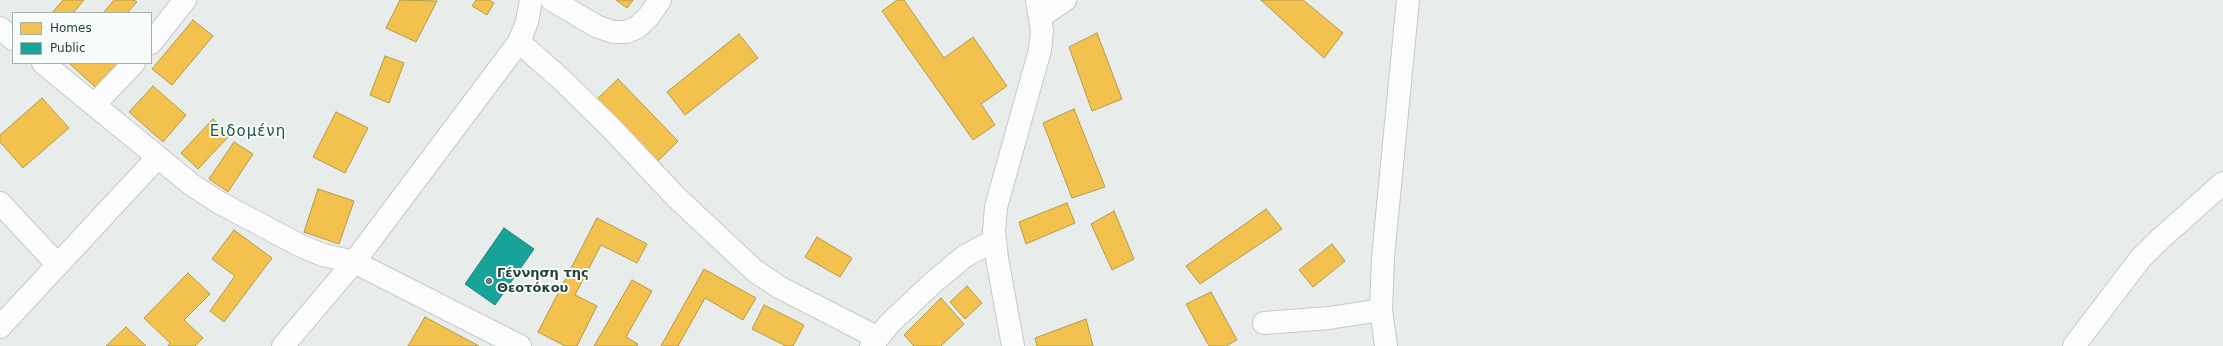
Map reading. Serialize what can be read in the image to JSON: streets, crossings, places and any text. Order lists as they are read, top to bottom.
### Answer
{
  "districts": ["Ειδομένη"],
  "places": ["Γέννηση της Θεοτόκου"],
  "legend": ["Homes", "Public"]
}
